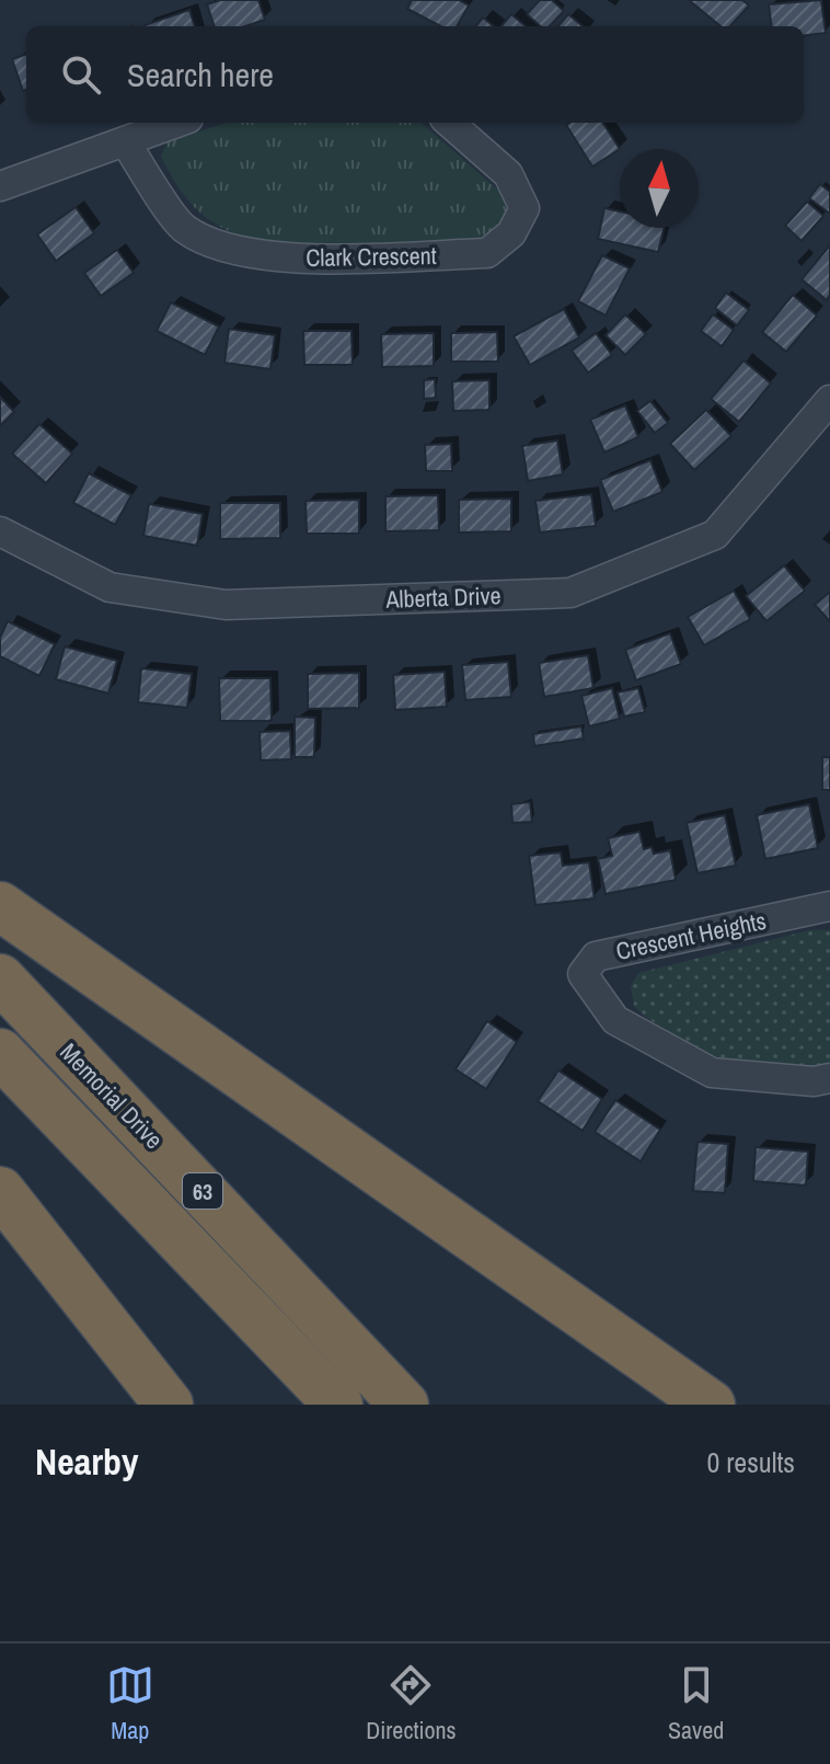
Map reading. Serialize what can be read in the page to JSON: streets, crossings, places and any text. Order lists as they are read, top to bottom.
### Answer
{
  "streets": {
    "highway": ["Memorial Drive", "63"],
    "street": ["Clark Crescent", "Alberta Drive", "Crescent Heights"]
  },
  "north": "top",
  "page": {
    "search": "Search here",
    "heading": ["Nearby", "0 results"],
    "nav": ["Map", "Directions", "Saved"]
  }
}
